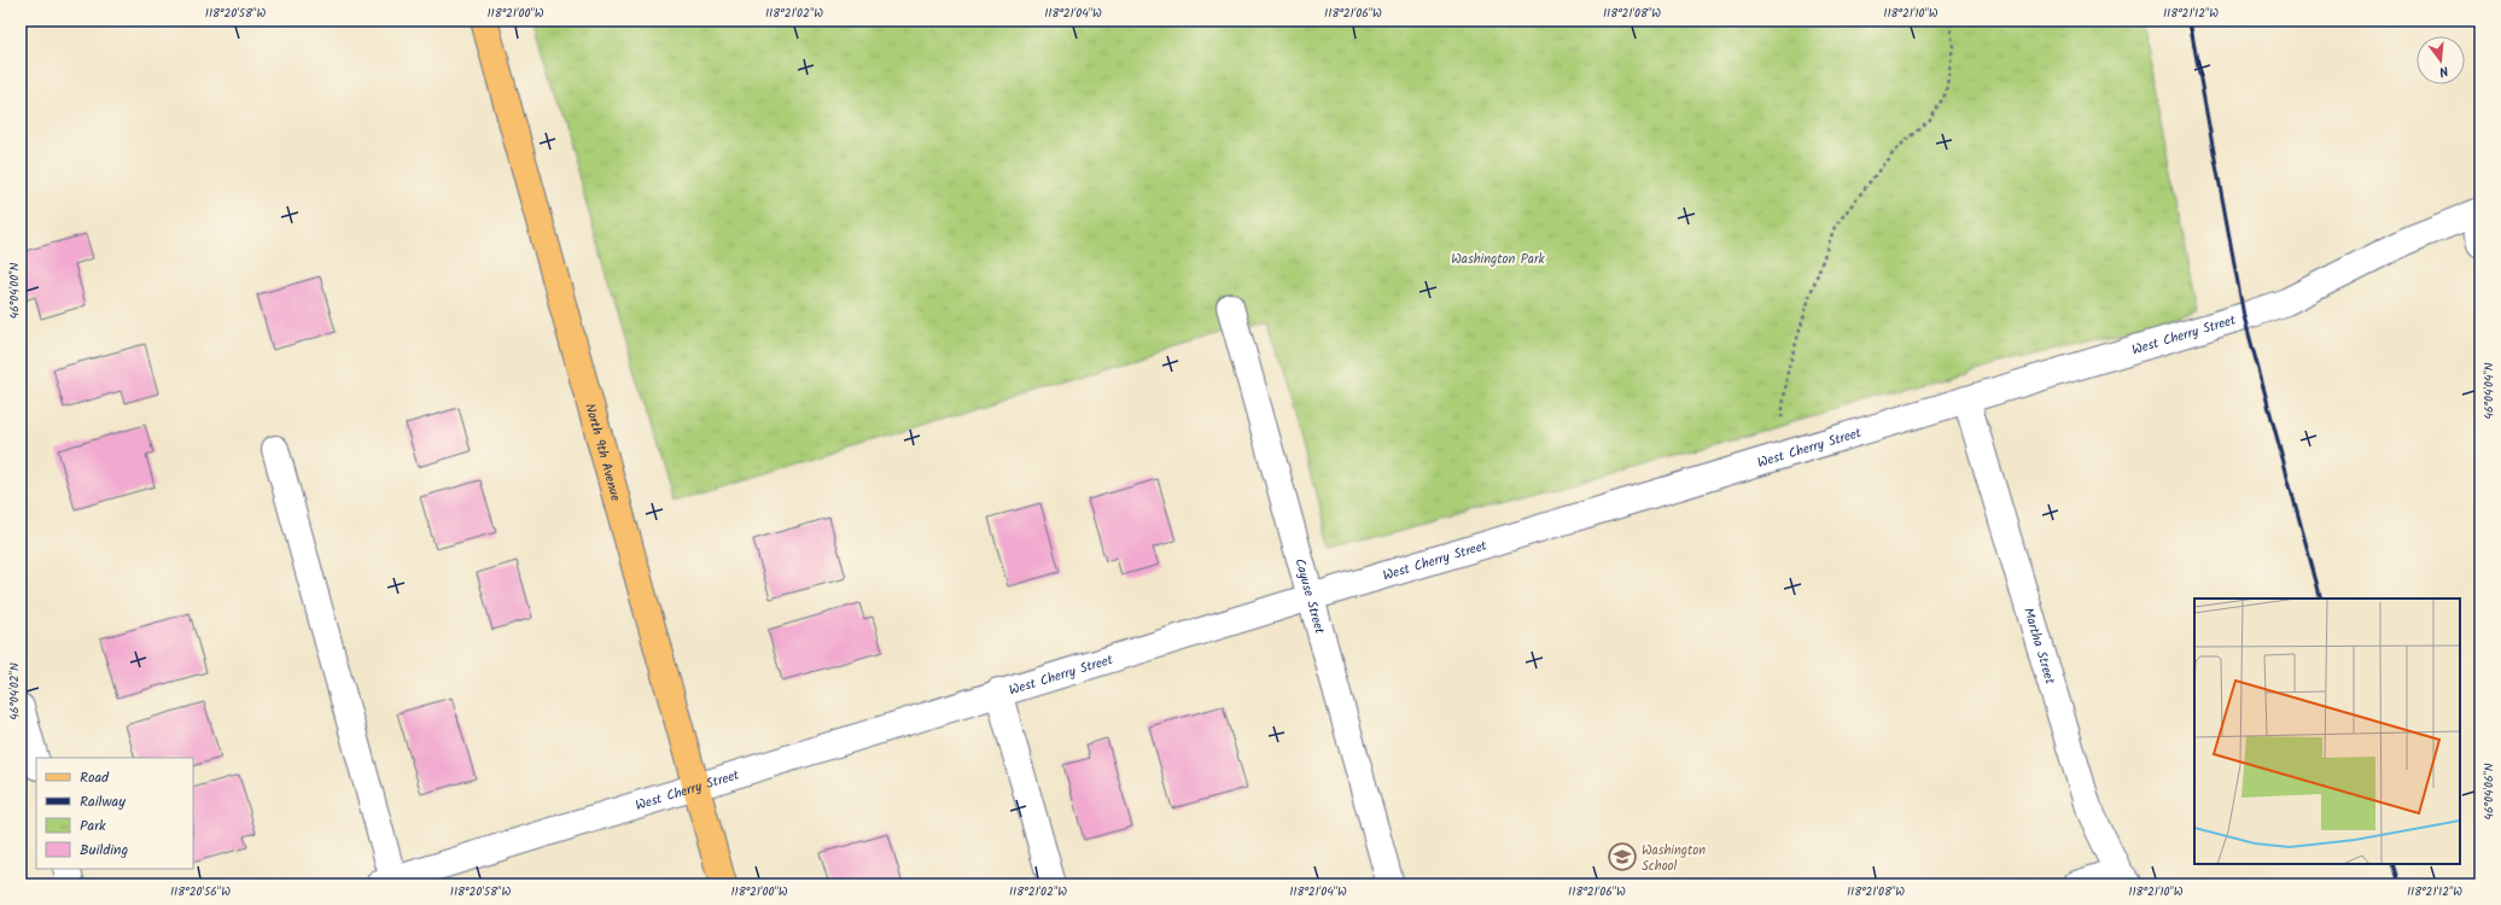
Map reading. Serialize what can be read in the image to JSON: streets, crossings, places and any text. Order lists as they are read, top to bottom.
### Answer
{
  "streets": {
    "main road": ["North 9th Avenue"],
    "street": ["West Cherry Street", "Cayuse Street", "Martha Street"]
  },
  "crossings": [
    ["West Cherry Street", "North 9th Avenue"],
    ["West Cherry Street", "Cayuse Street"],
    ["West Cherry Street", "Martha Street"]
  ],
  "parks": ["Washington Park"],
  "places": {
    "school or university": ["Washington School"]
  },
  "legend": [
    "Road",
    "Railway",
    "Park",
    "Building"
  ],
  "north": "bottom",
  "coordinates": [
    "118°20'58\"W",
    "118°21'00\"W",
    "118°21'02\"W",
    "118°21'04\"W",
    "118°21'06\"W",
    "118°21'08\"W",
    "118°21'10\"W",
    "118°21'12\"W",
    "46°04'00\"N",
    "46°04'04\"N",
    "46°04'02\"N",
    "46°04'06\"N",
    "118°20'56\"W"
  ]
}
